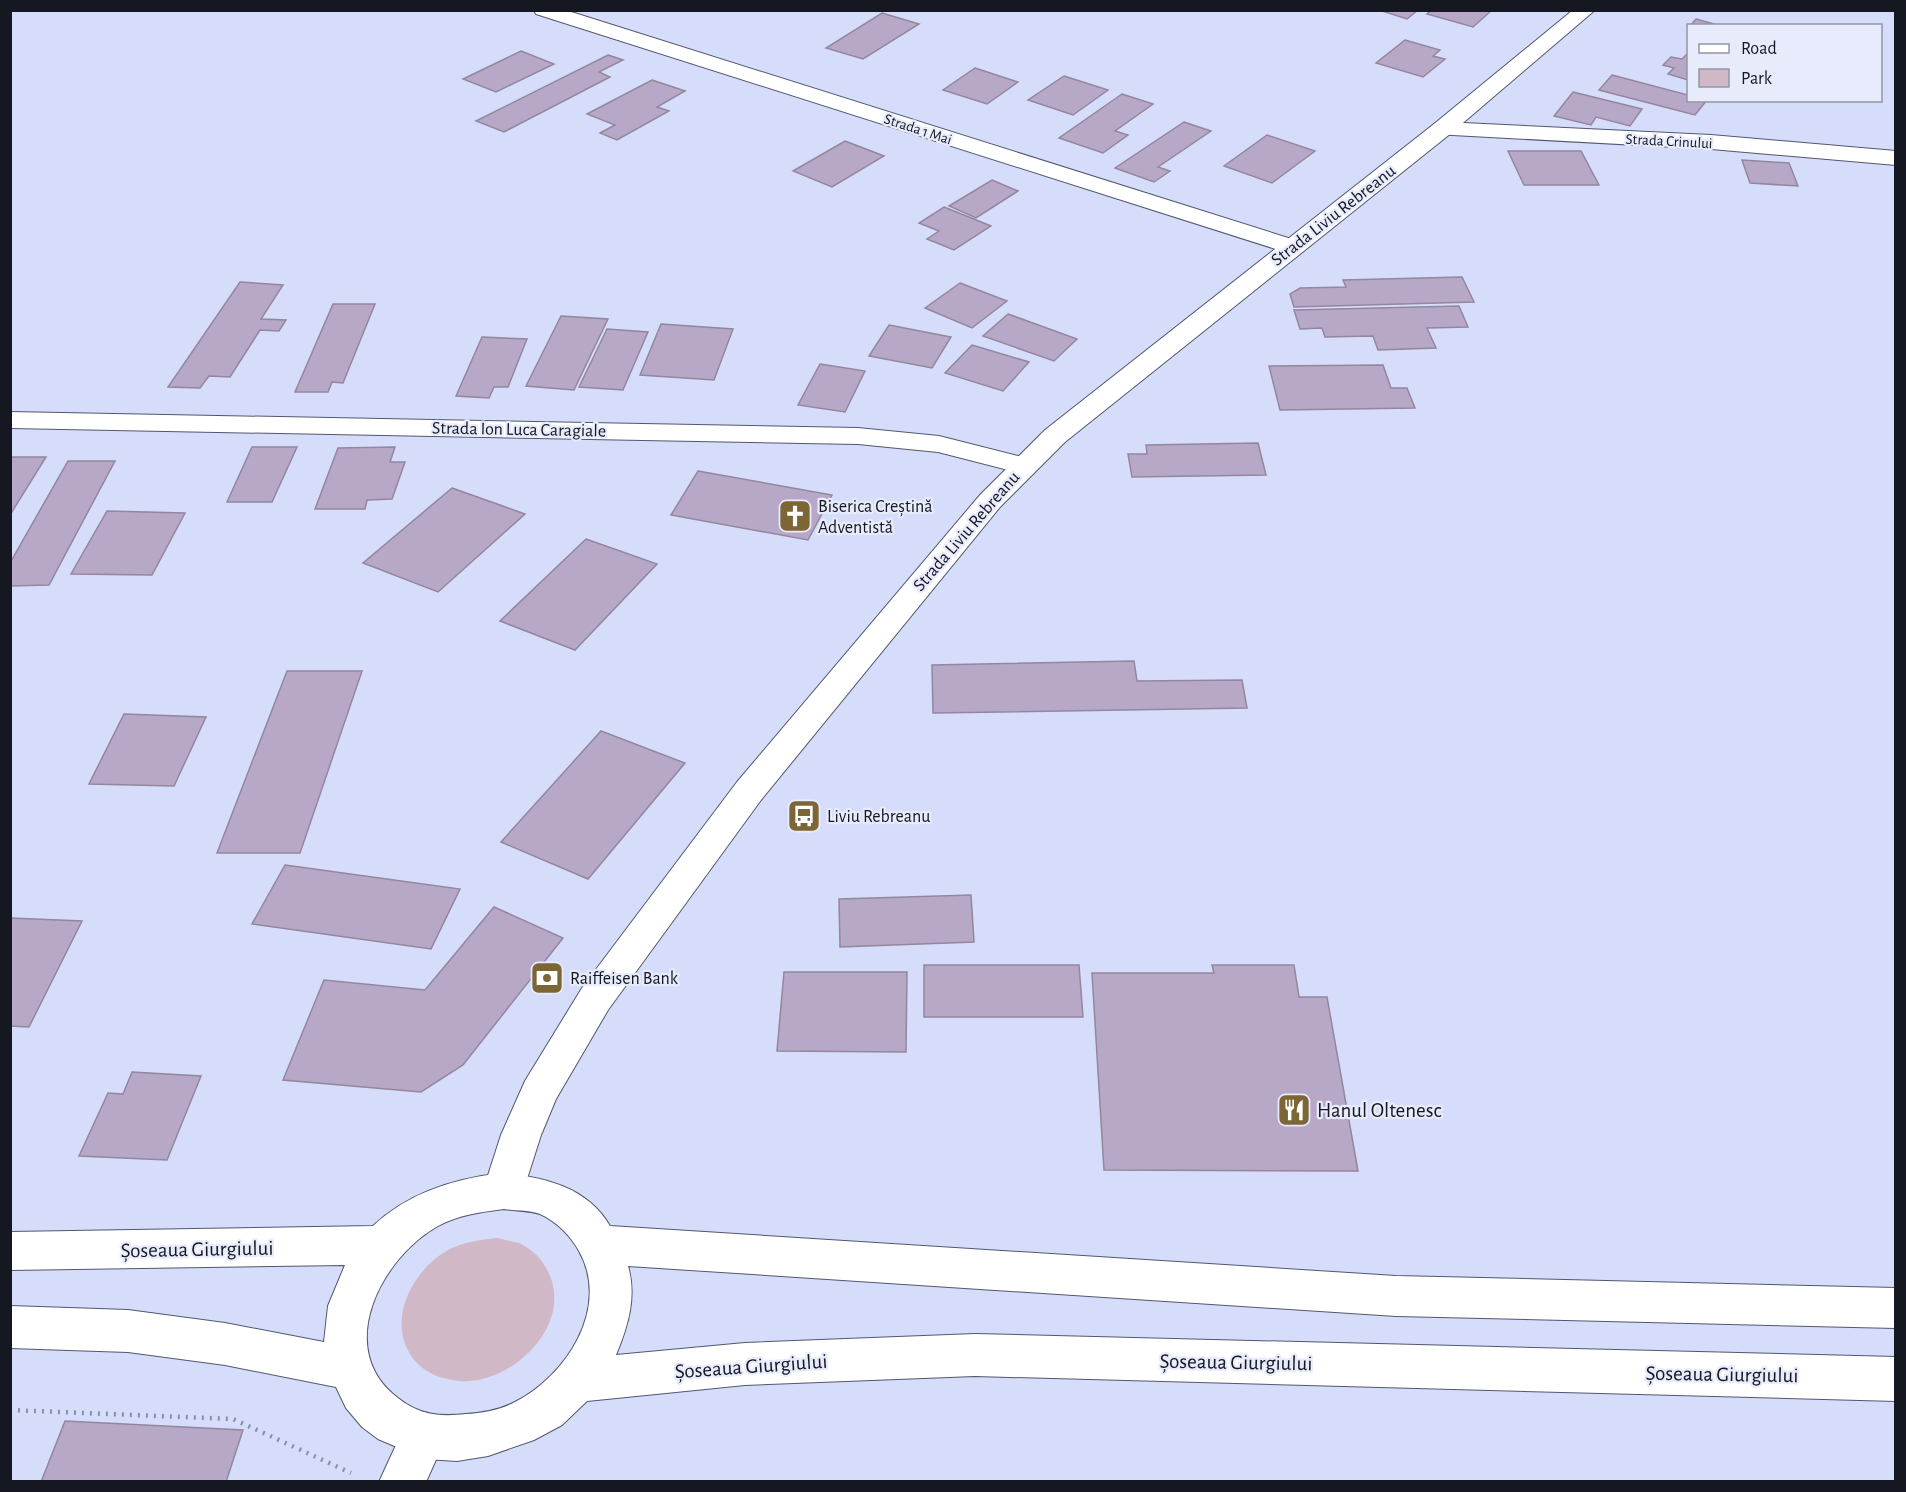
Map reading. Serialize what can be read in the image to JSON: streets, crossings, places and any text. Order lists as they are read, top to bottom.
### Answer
{
  "streets": {
    "main road": [
      "Strada 1 Mai",
      "Strada Crinului",
      "Strada Liviu Rebreanu",
      "Strada Ion Luca Caragiale",
      "Șoseaua Giurgiului"
    ]
  },
  "crossings": [
    ["Strada 1 Mai", "Strada Liviu Rebreanu"],
    ["Strada Crinului", "Strada Liviu Rebreanu"],
    ["Strada Liviu Rebreanu", "Strada Ion Luca Caragiale"]
  ],
  "places": {
    "church": ["Biserica Creștină Adventistă"],
    "bus stop": ["Liviu Rebreanu"],
    "bank": ["Raiffeisen Bank"],
    "restaurant": ["Hanul Oltenesc"]
  },
  "legend": ["Road", "Park"]
}
